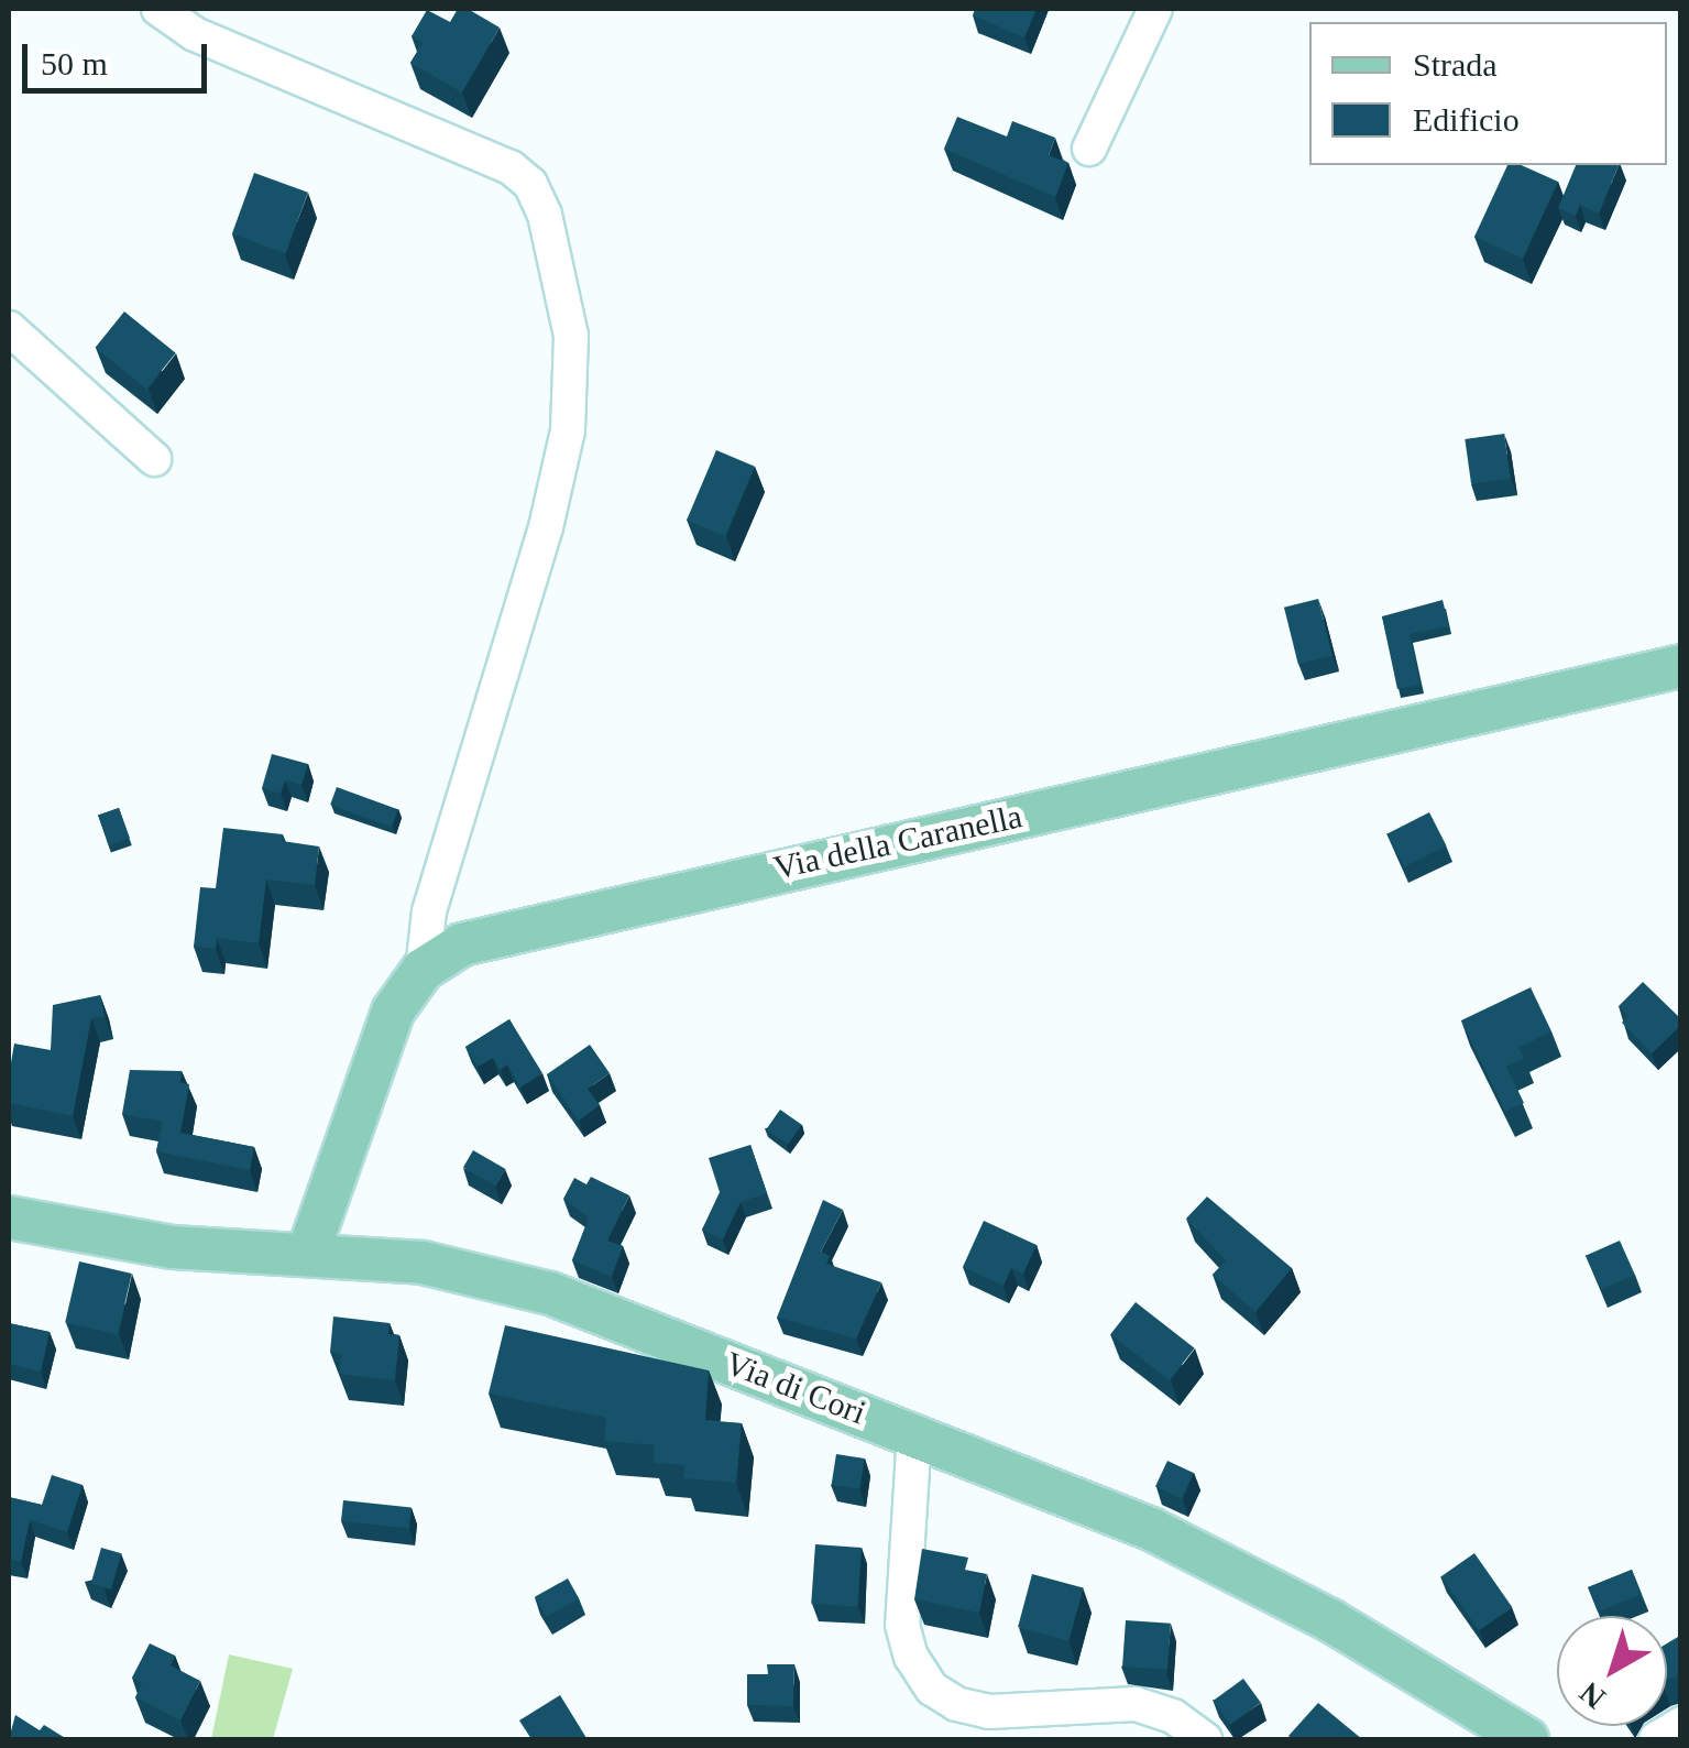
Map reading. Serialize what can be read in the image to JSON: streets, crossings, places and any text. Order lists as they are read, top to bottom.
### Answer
{
  "streets": {
    "main road": ["Via della Caranella", "Via di Cori"]
  },
  "crossings": [
    ["Via della Caranella", "Via di Cori"]
  ],
  "legend": ["Strada", "Edificio"],
  "scale_bar": "50 m",
  "north": "bottom left"
}
